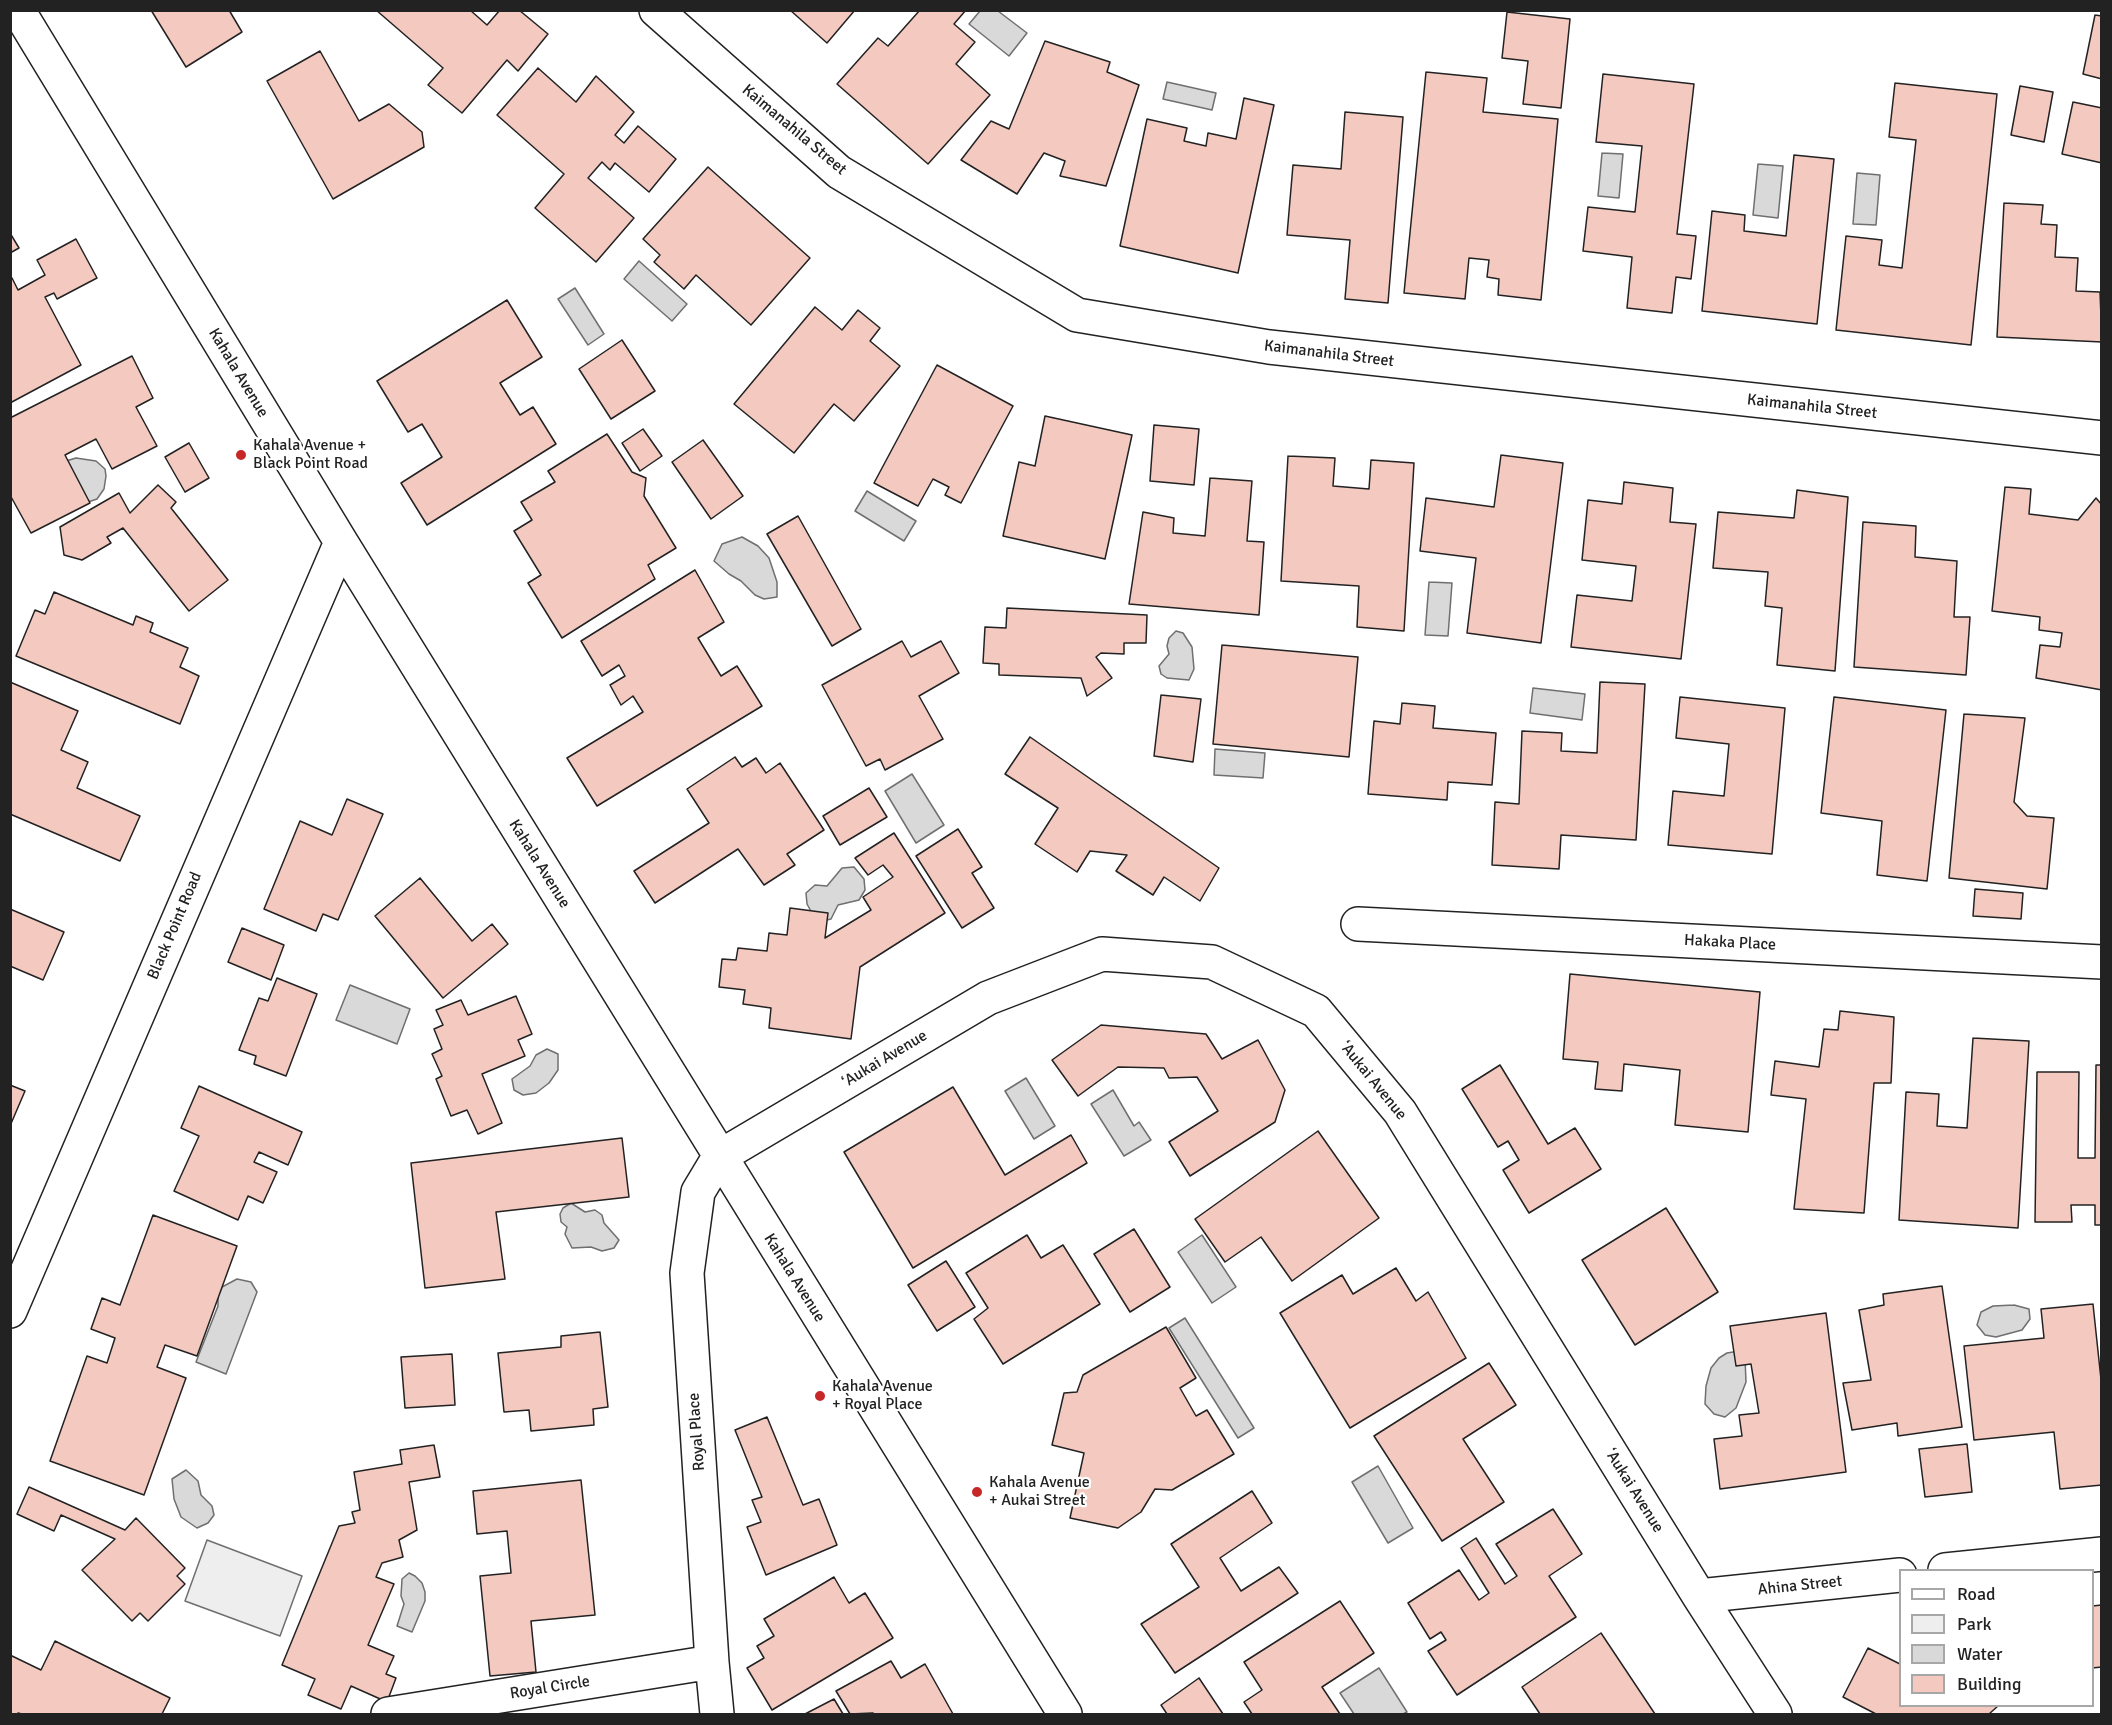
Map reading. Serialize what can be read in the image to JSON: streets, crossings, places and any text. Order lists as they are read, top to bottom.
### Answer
{
  "streets": {
    "street": [
      "Kaimanahila Street",
      "Kahala Avenue",
      "Black Point Road",
      "Hakaka Place",
      "ʻAukai Avenue",
      "Royal Place",
      "Ahina Street",
      "Royal Circle"
    ]
  },
  "crossings": [
    ["Kahala Avenue", "Black Point Road"],
    ["Kahala Avenue", "ʻAukai Avenue"],
    ["Kahala Avenue", "Royal Place"],
    ["ʻAukai Avenue", "Royal Place"],
    ["ʻAukai Avenue", "Ahina Street"],
    ["Royal Place", "Royal Circle"]
  ],
  "places": ["Kahala Avenue + Black Point Road", "Kahala Avenue + Royal Place", "Kahala Avenue + Aukai Street"],
  "legend": [
    "Road",
    "Park",
    "Water",
    "Building"
  ]
}
